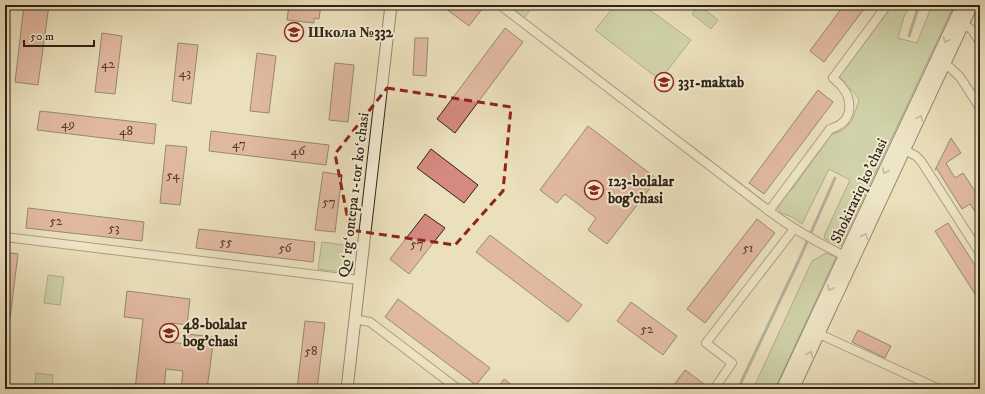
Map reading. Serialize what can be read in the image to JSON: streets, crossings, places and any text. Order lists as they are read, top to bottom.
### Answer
{
  "streets": {
    "main road": ["Shokirariq ko'chasi", "Qoʻrgʻontepa 1-tor koʻchasi"]
  },
  "places": {
    "school or university": [
      "Школа №332",
      "331-maktab",
      "123-bolalar bog'chasi",
      "48-bolalar bog'chasi"
    ]
  },
  "house_numbers": [
    "42",
    "43",
    "49",
    "48",
    "47",
    "46",
    "54",
    "57",
    "52",
    "53",
    "55",
    "57",
    "56",
    "51",
    "52",
    "58"
  ],
  "scale_bar": "50 m"
}
